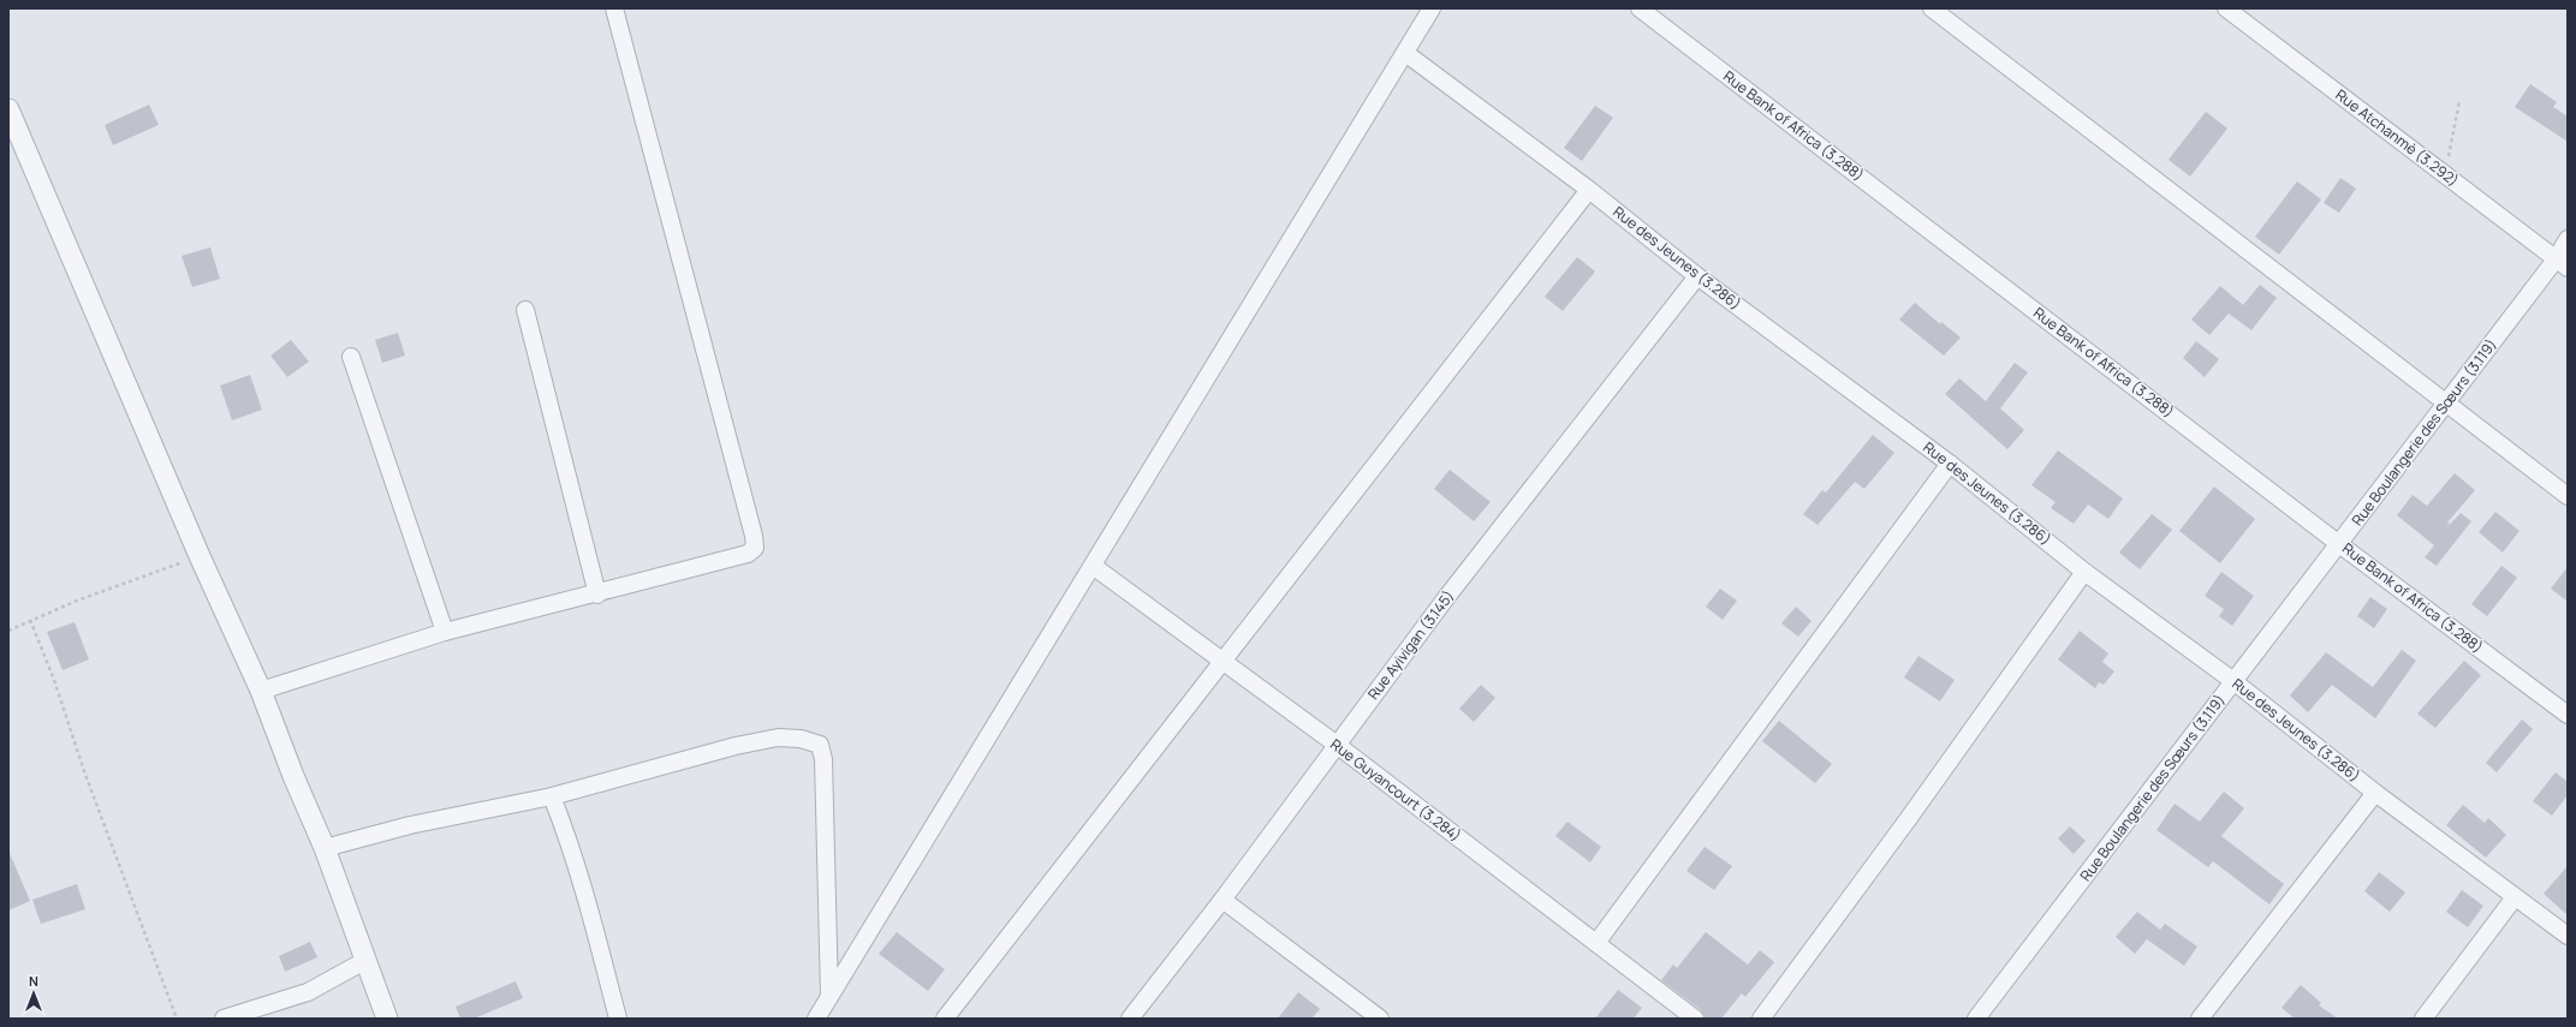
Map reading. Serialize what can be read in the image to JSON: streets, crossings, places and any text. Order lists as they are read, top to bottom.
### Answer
{
  "streets": {
    "street": [
      "Rue Bank of Africa (3.288)",
      "Rue Atchanmè (3.292)",
      "Rue des Jeunes (3.286)",
      "Rue Boulangerie des Sœurs (3.119)",
      "Rue Ayivigan (3.145)",
      "Rue Guyancourt (3.284)"
    ]
  },
  "crossings": [
    ["Rue Bank of Africa (3.288)", "Rue Boulangerie des Sœurs (3.119)"],
    ["Rue Atchanmè (3.292)", "Rue Boulangerie des Sœurs (3.119)"],
    ["Rue des Jeunes (3.286)", "Rue Boulangerie des Sœurs (3.119)"],
    ["Rue des Jeunes (3.286)", "Rue Ayivigan (3.145)"],
    ["Rue Ayivigan (3.145)", "Rue Guyancourt (3.284)"]
  ],
  "north": "top"
}
